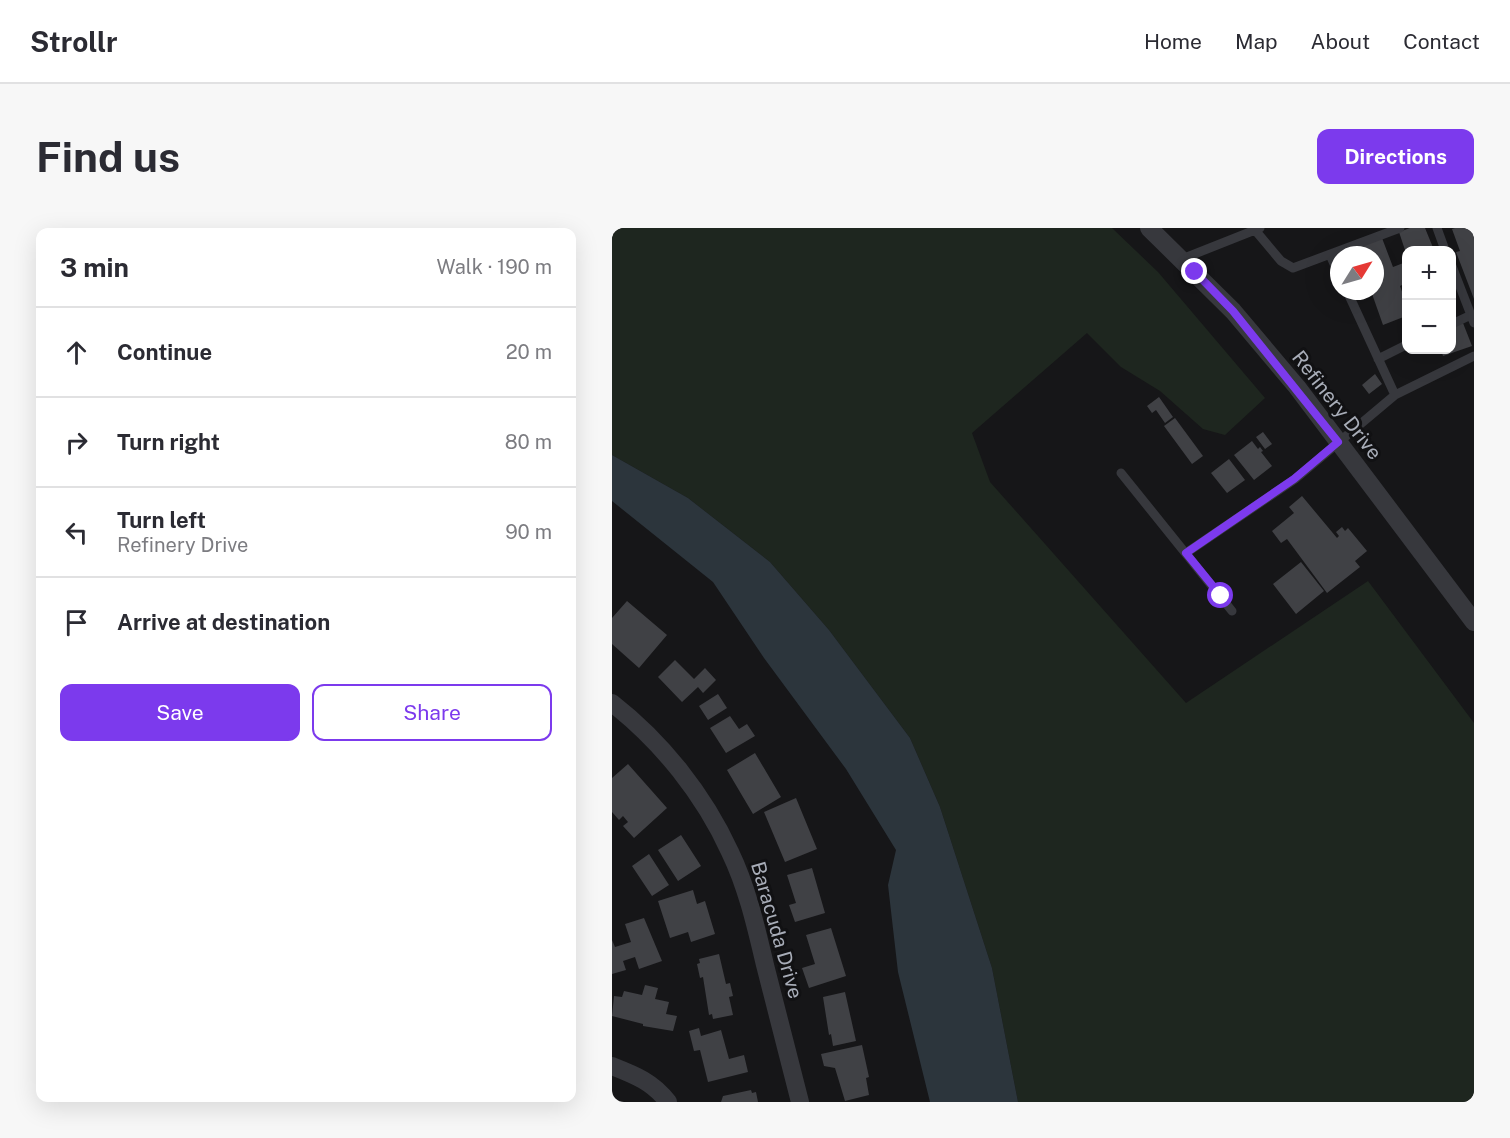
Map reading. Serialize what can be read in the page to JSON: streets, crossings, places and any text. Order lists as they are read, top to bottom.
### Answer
{
  "streets": {
    "street": ["Refinery Drive", "Baracuda Drive"]
  },
  "north": "top right",
  "page": {
    "header": "Strollr",
    "nav": [
      "Home",
      "Map",
      "About",
      "Contact"
    ],
    "buttons": [
      "Directions",
      ["Save", "Share"]
    ],
    "title": "Find us",
    "heading": ["3 min", "Walk · 190 m"],
    "map_buttons": ["+", "−"],
    "list": [
      ["Continue", "20 m"],
      ["Turn right", "80 m"],
      ["Turn left", "Refinery Drive", "90 m"],
      "Arrive at destination"
    ]
  }
}
